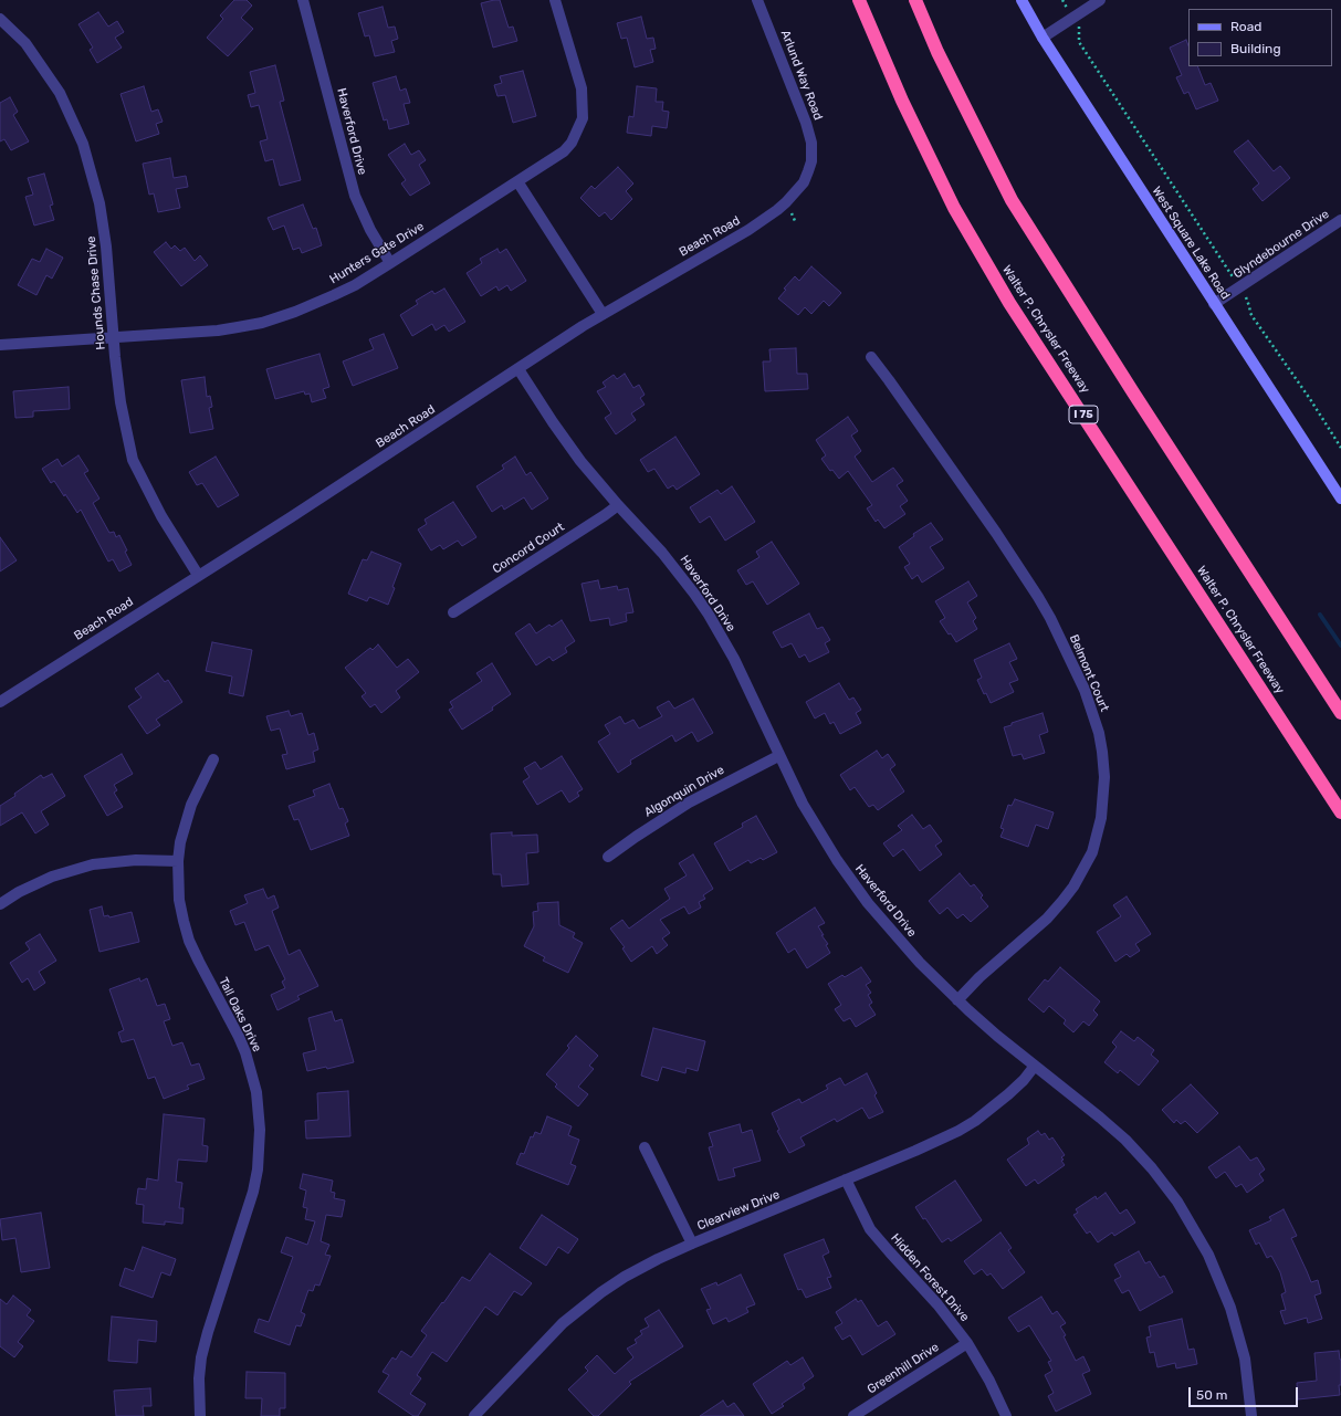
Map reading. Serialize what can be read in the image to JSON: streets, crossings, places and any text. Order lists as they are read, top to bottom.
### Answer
{
  "streets": {
    "highway": ["Walter P. Chrysler Freeway", "I 75"],
    "main road": ["West Square Lake Road"],
    "street": [
      "Arlund Way Road",
      "Haverford Drive",
      "Beach Road",
      "Glyndebourne Drive",
      "Hunters Gate Drive",
      "Hounds Chase Drive",
      "Concord Court",
      "Belmont Court",
      "Algonquin Drive",
      "Tall Oaks Drive",
      "Clearview Drive",
      "Hidden Forest Drive",
      "Greenhill Drive"
    ]
  },
  "crossings": [
    ["Arlund Way Road", "Beach Road"],
    ["Haverford Drive", "Beach Road"],
    ["Haverford Drive", "Hunters Gate Drive"],
    ["Haverford Drive", "Concord Court"],
    ["Haverford Drive", "Belmont Court"],
    ["Haverford Drive", "Algonquin Drive"],
    ["Haverford Drive", "Clearview Drive"],
    ["Beach Road", "Hounds Chase Drive"],
    ["West Square Lake Road", "Glyndebourne Drive"],
    ["Hunters Gate Drive", "Hounds Chase Drive"],
    ["Clearview Drive", "Hidden Forest Drive"],
    ["Hidden Forest Drive", "Greenhill Drive"]
  ],
  "legend": ["Road", "Building"],
  "scale_bar": "50 m"
}
